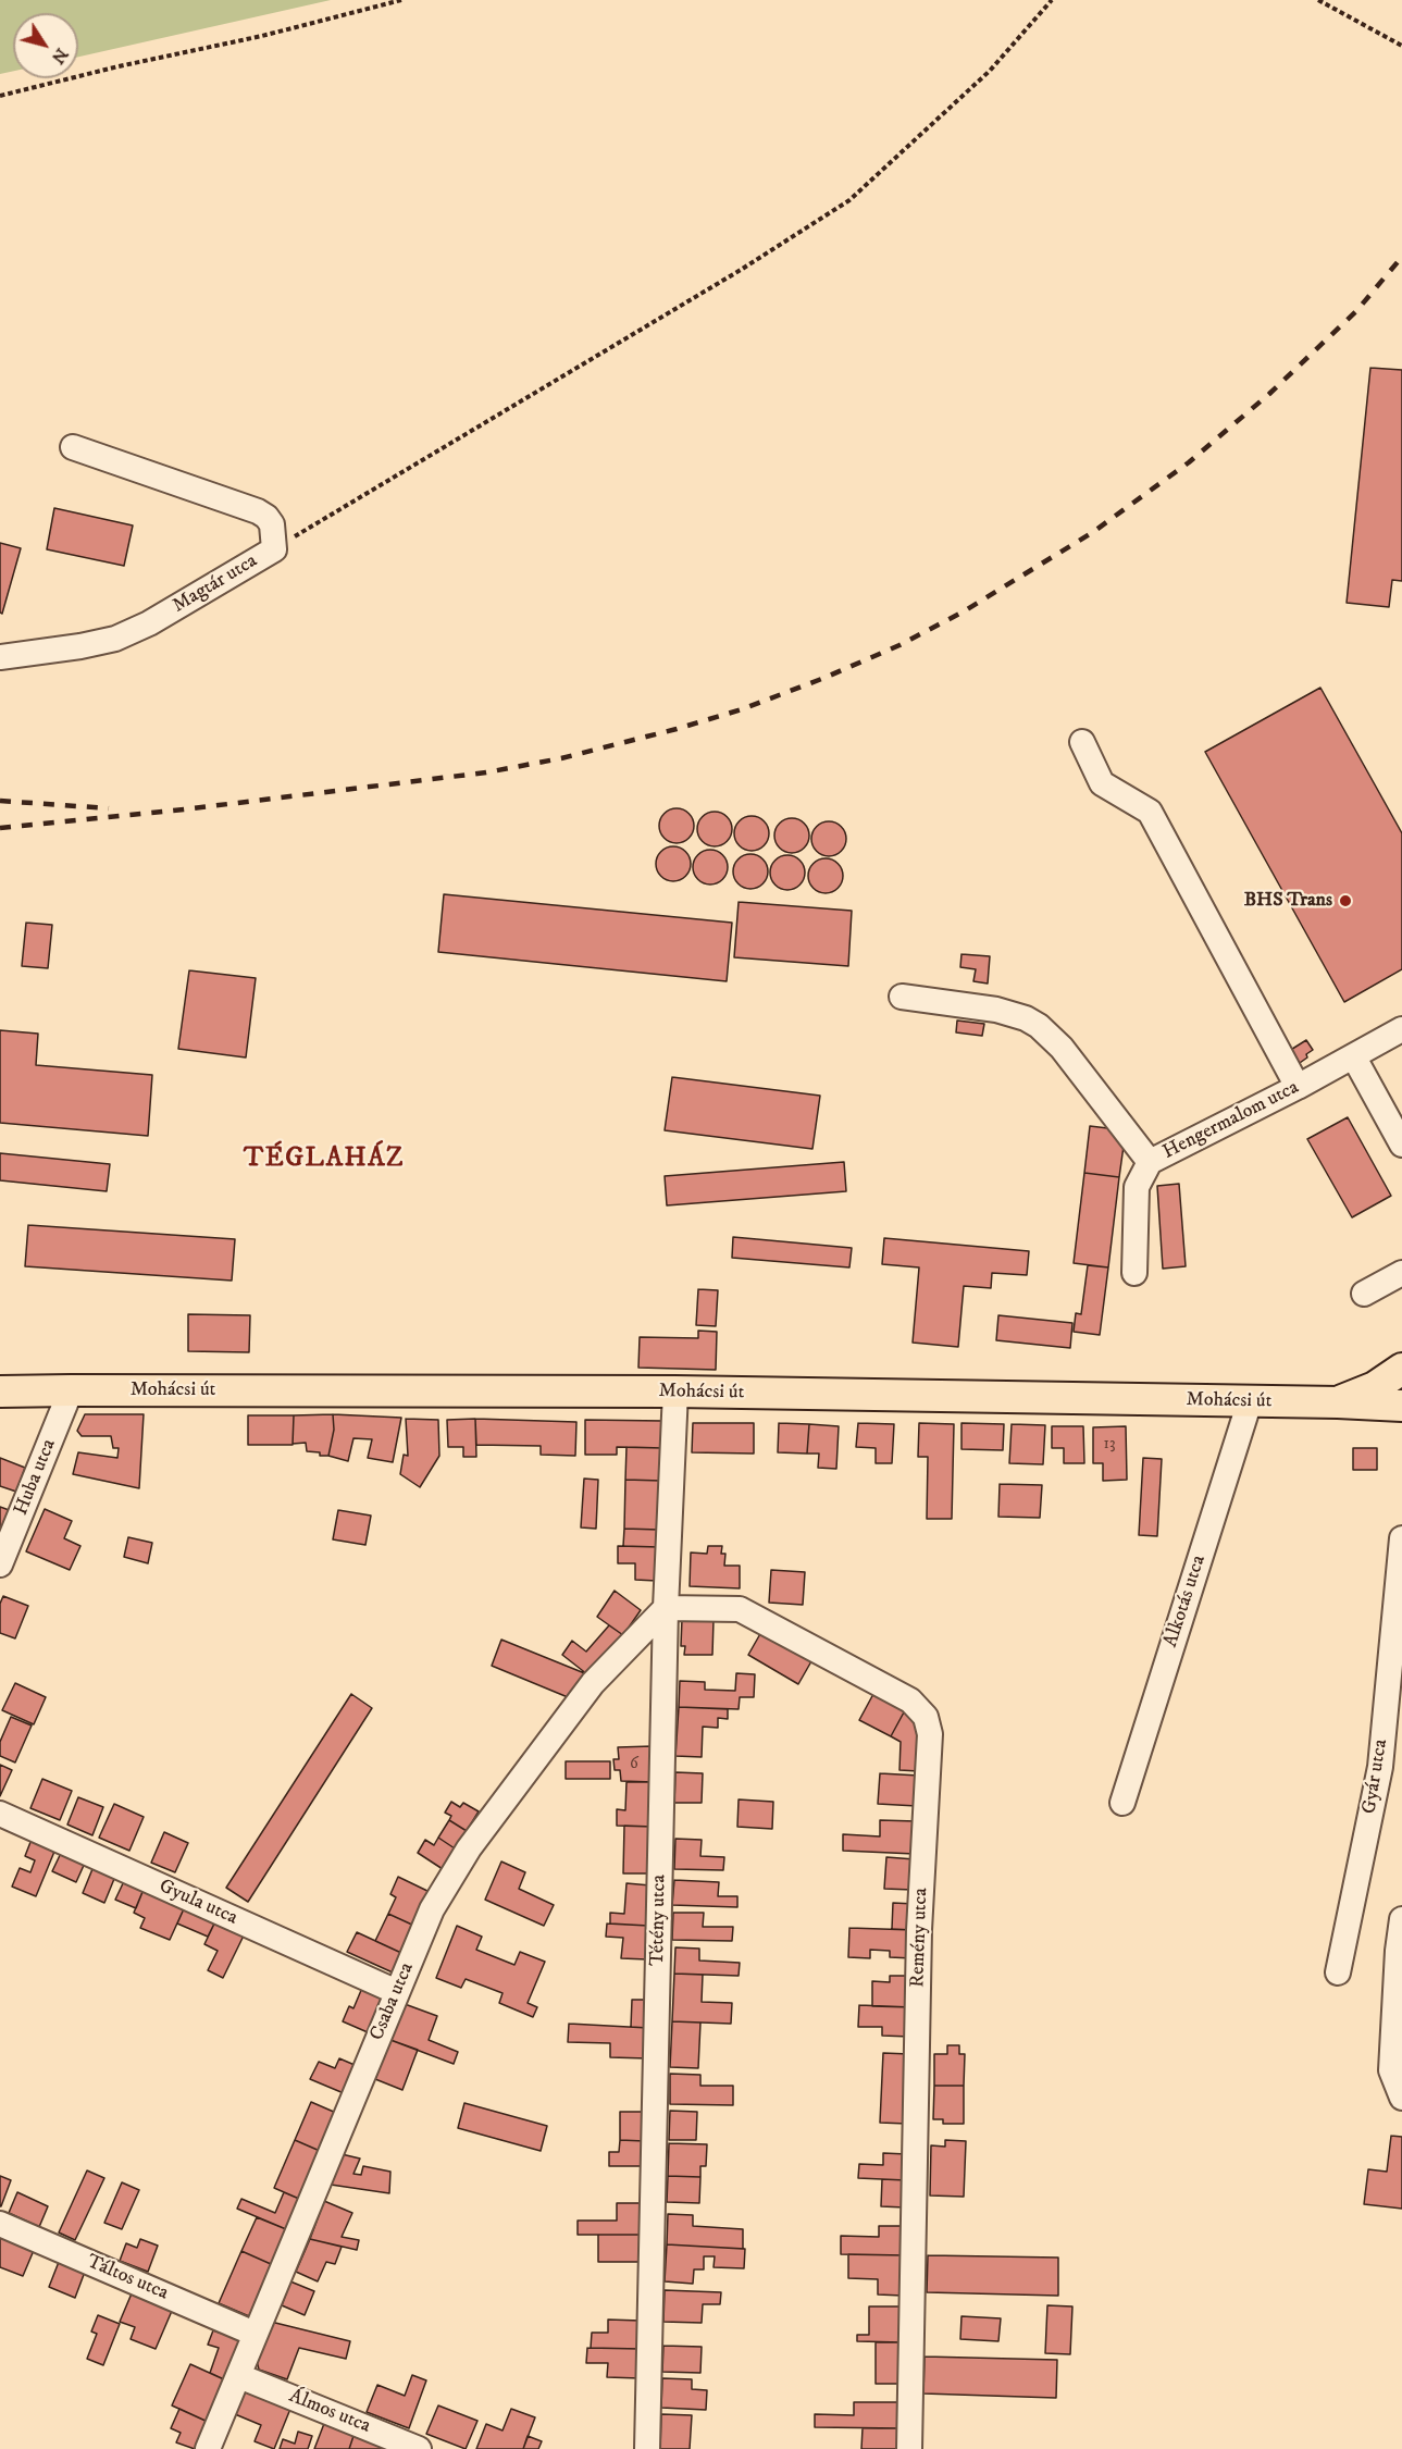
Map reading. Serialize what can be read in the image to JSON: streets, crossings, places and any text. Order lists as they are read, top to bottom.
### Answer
{
  "streets": {
    "main road": ["Mohácsi út"],
    "street": [
      "Magtár utca",
      "Hengermalom utca",
      "Huba utca",
      "Alkotás utca",
      "Gyár utca",
      "Gyula utca",
      "Tétény utca",
      "Remény utca",
      "Csaba utca",
      "Táltos utca",
      "Álmos utca"
    ]
  },
  "crossings": [
    ["Mohácsi út", "Huba utca"],
    ["Mohácsi út", "Alkotás utca"],
    ["Mohácsi út", "Tétény utca"],
    ["Gyula utca", "Csaba utca"],
    ["Tétény utca", "Remény utca"],
    ["Tétény utca", "Csaba utca"],
    ["Remény utca", "Csaba utca"],
    ["Csaba utca", "Táltos utca"],
    ["Csaba utca", "Álmos utca"]
  ],
  "districts": ["TÉGLAHÁZ"],
  "places": ["BHS Trans"],
  "house_numbers": ["13", "6"],
  "north": "bottom right"
}
